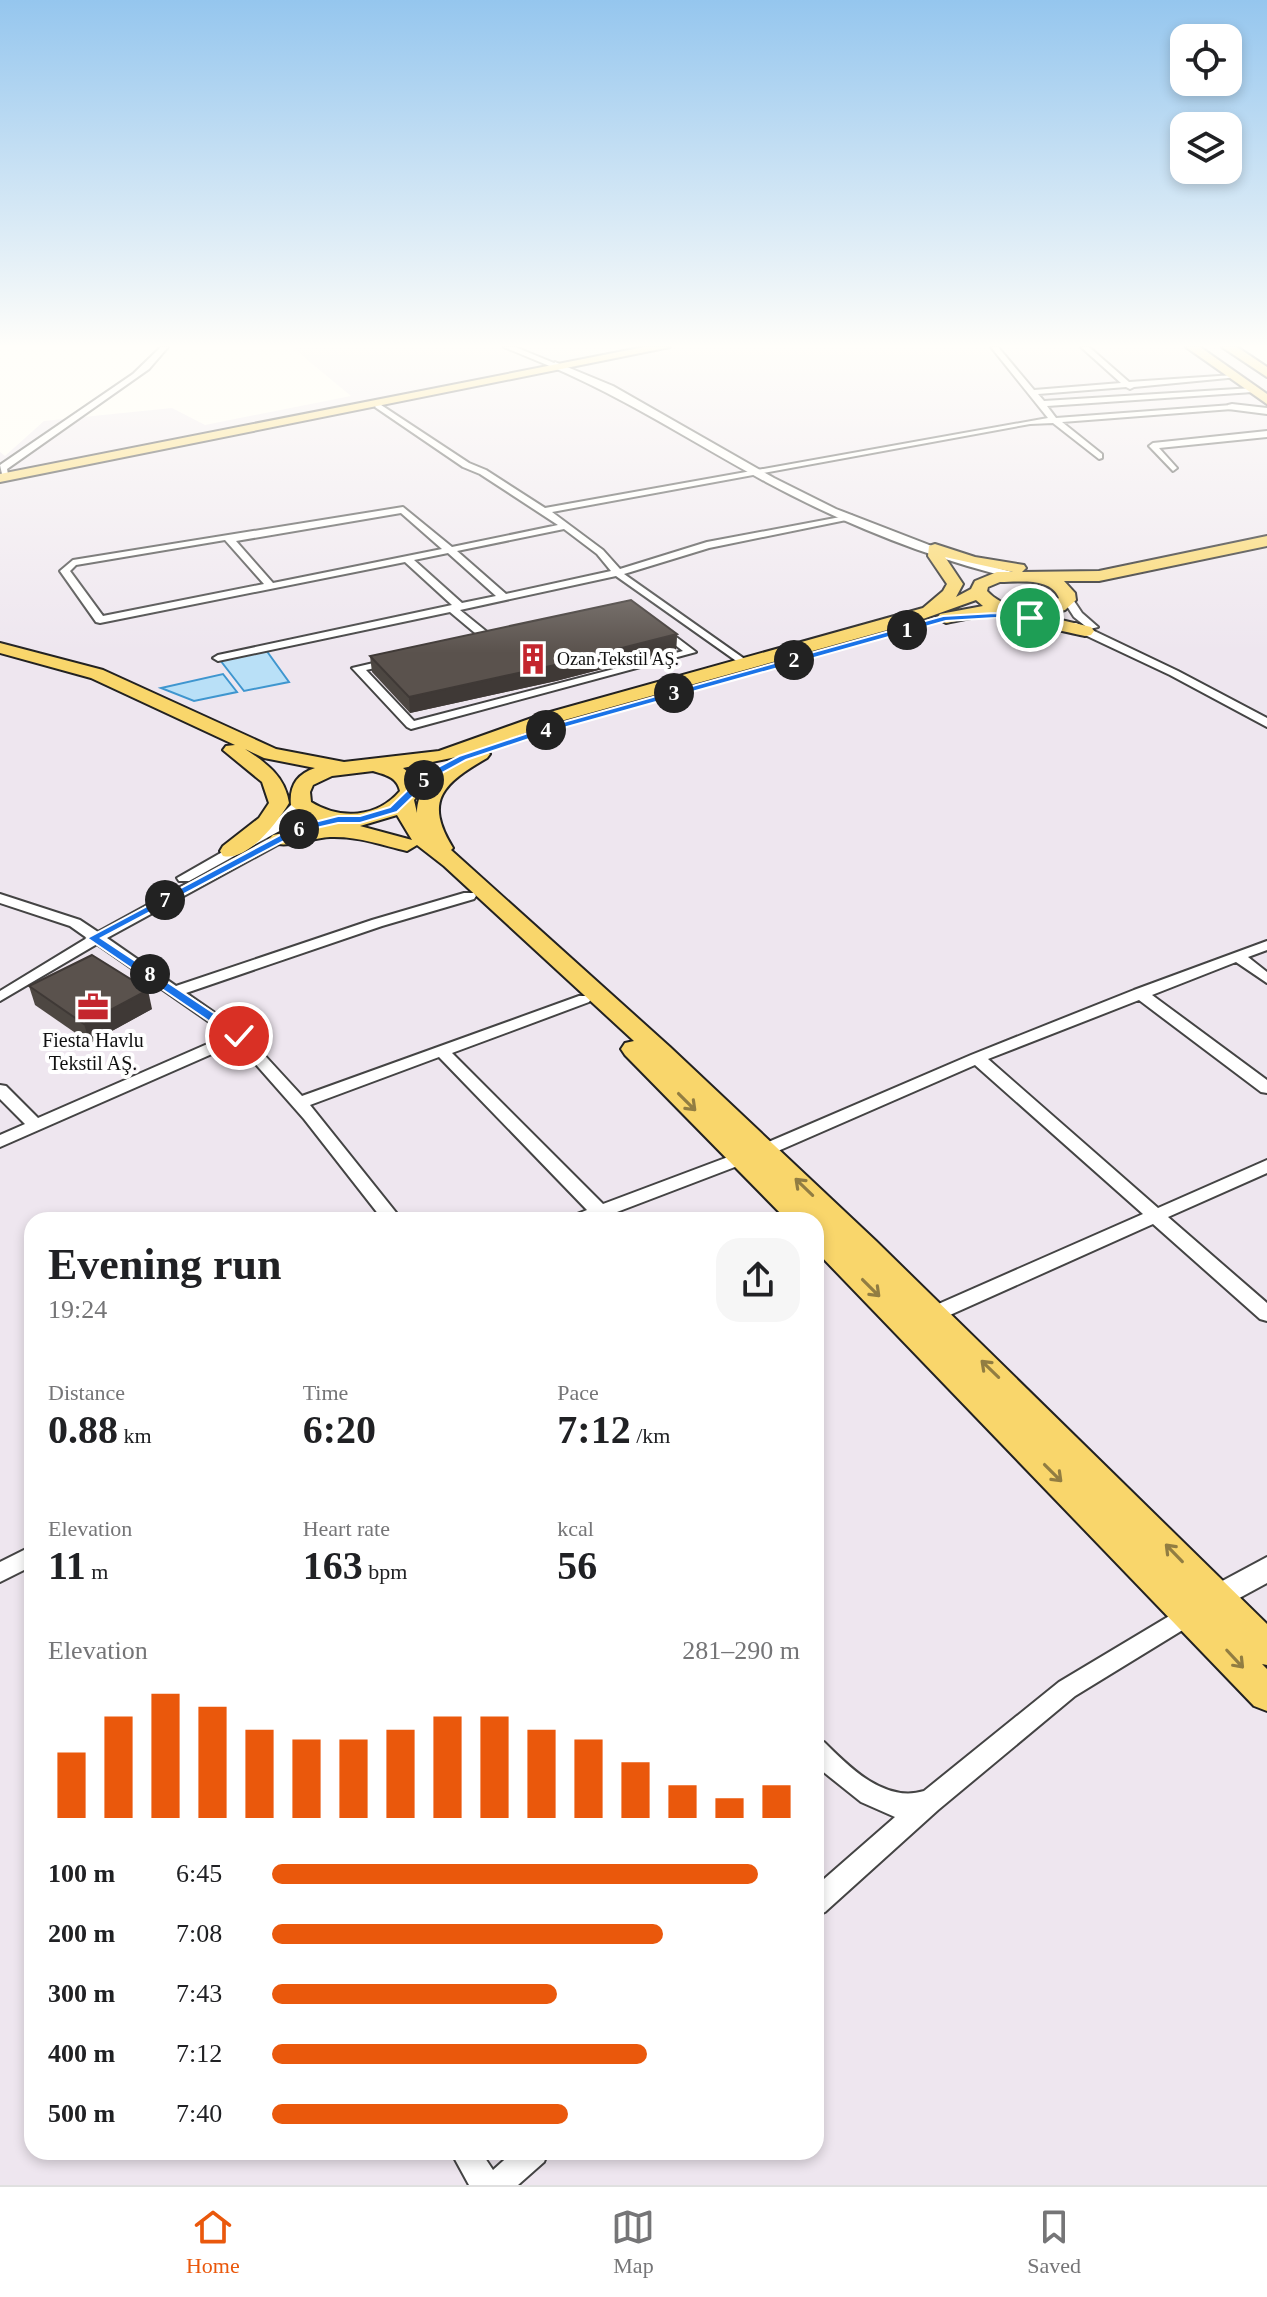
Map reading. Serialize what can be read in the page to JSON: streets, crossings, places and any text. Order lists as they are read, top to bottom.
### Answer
{
  "places": {
    "building": ["Ozan Tekstil AŞ."],
    "office": ["Fiesta Havlu Tekstil AŞ."]
  },
  "page": {
    "pins": [
      "1",
      "2",
      "3",
      "4",
      "5",
      "6",
      "7",
      "8"
    ],
    "heading": ["Evening run", "19:24"],
    "stats": [
      ["Distance", "0.88 km"],
      ["Time", "6:20"],
      ["Pace", "7:12 /km"],
      ["Elevation", "11 m"],
      ["Heart rate", "163 bpm"],
      ["kcal", "56"]
    ],
    "chart": ["Elevation", "281–290 m"],
    "list": [
      {
        "name": "100 m",
        "note": "6:45"
      },
      {
        "name": "200 m",
        "note": "7:08"
      },
      {
        "name": "300 m",
        "note": "7:43"
      },
      {
        "name": "400 m",
        "note": "7:12"
      },
      {
        "name": "500 m",
        "note": "7:40"
      }
    ],
    "tabs": ["Home", "Map", "Saved"]
  }
}
